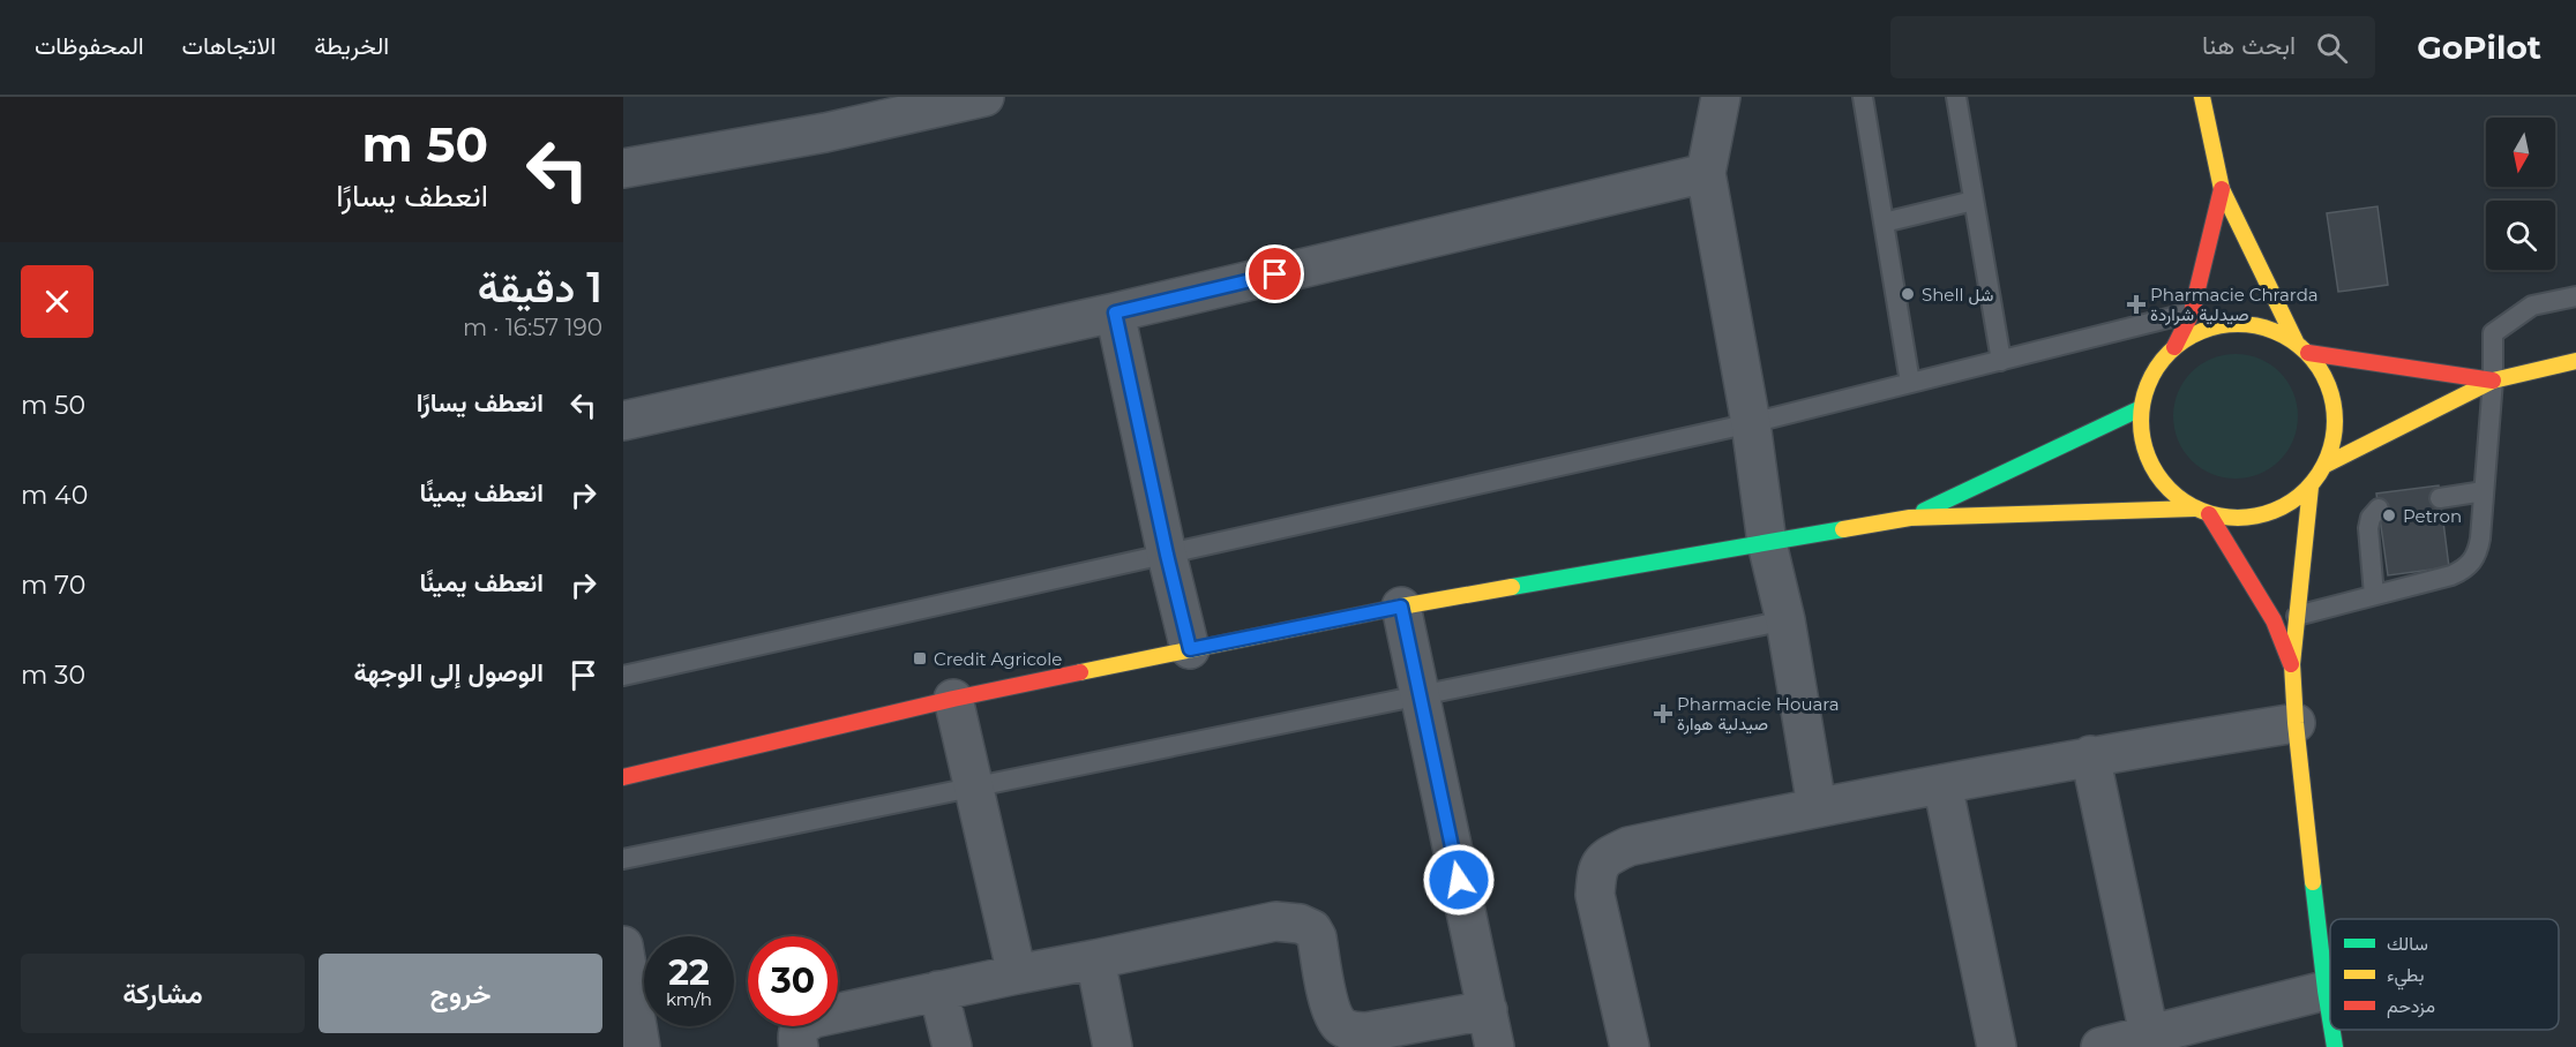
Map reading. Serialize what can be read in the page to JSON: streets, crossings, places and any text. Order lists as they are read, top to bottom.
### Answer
{
  "places": {
    "other": ["Shell شل", "Petron"],
    "health": ["Pharmacie Chrarda صيدلية شراردة", "Pharmacie Houara صيدلية هوارة"],
    "transit": ["Credit Agricole"]
  },
  "legend": ["سالك", "بطيء", "مزدحم"],
  "north": "bottom",
  "page": {
    "header": "GoPilot",
    "search": "ابحث هنا",
    "nav": ["الخريطة", "الاتجاهات", "المحفوظات"],
    "turn": ["50 m", "انعطف يسارًا"],
    "heading": ["1 دقيقة", "190 m · 16:57"],
    "list": [
      {
        "name": "انعطف يسارًا",
        "value": "50 m"
      },
      {
        "name": "انعطف يمينًا",
        "value": "40 m"
      },
      {
        "name": "انعطف يمينًا",
        "value": "70 m"
      },
      {
        "name": "الوصول إلى الوجهة",
        "value": "30 m"
      }
    ],
    "speed": "22 km/h",
    "limit": "30",
    "buttons": ["خروج", "مشاركة"]
  }
}
